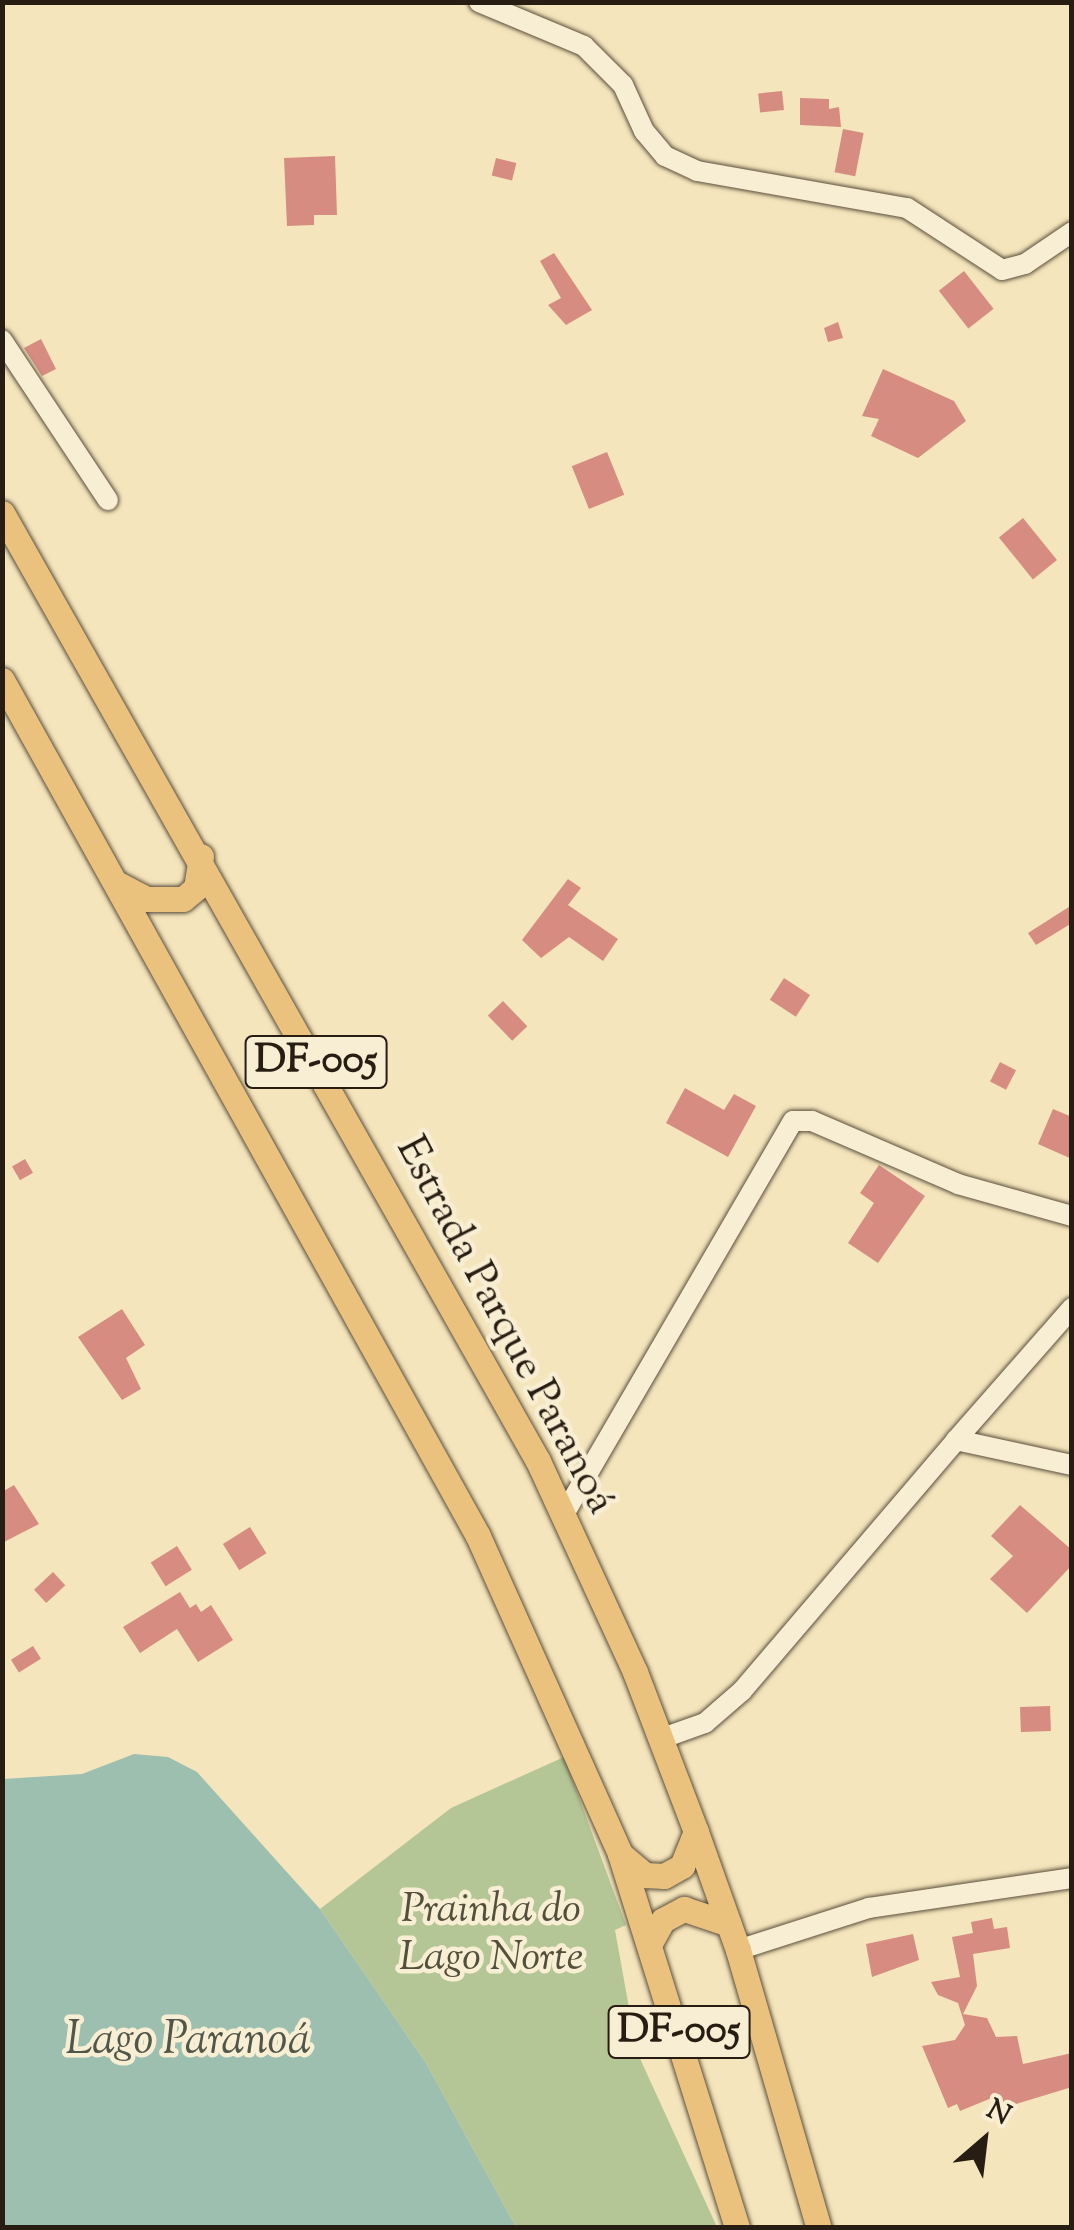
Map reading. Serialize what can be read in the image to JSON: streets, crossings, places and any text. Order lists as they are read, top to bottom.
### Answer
{
  "streets": {
    "main road": ["DF-005", "Estrada Parque Paranoá"]
  },
  "water": ["Lago Paranoá"],
  "parks": ["Prainha do Lago Norte"],
  "north": "top right"
}
